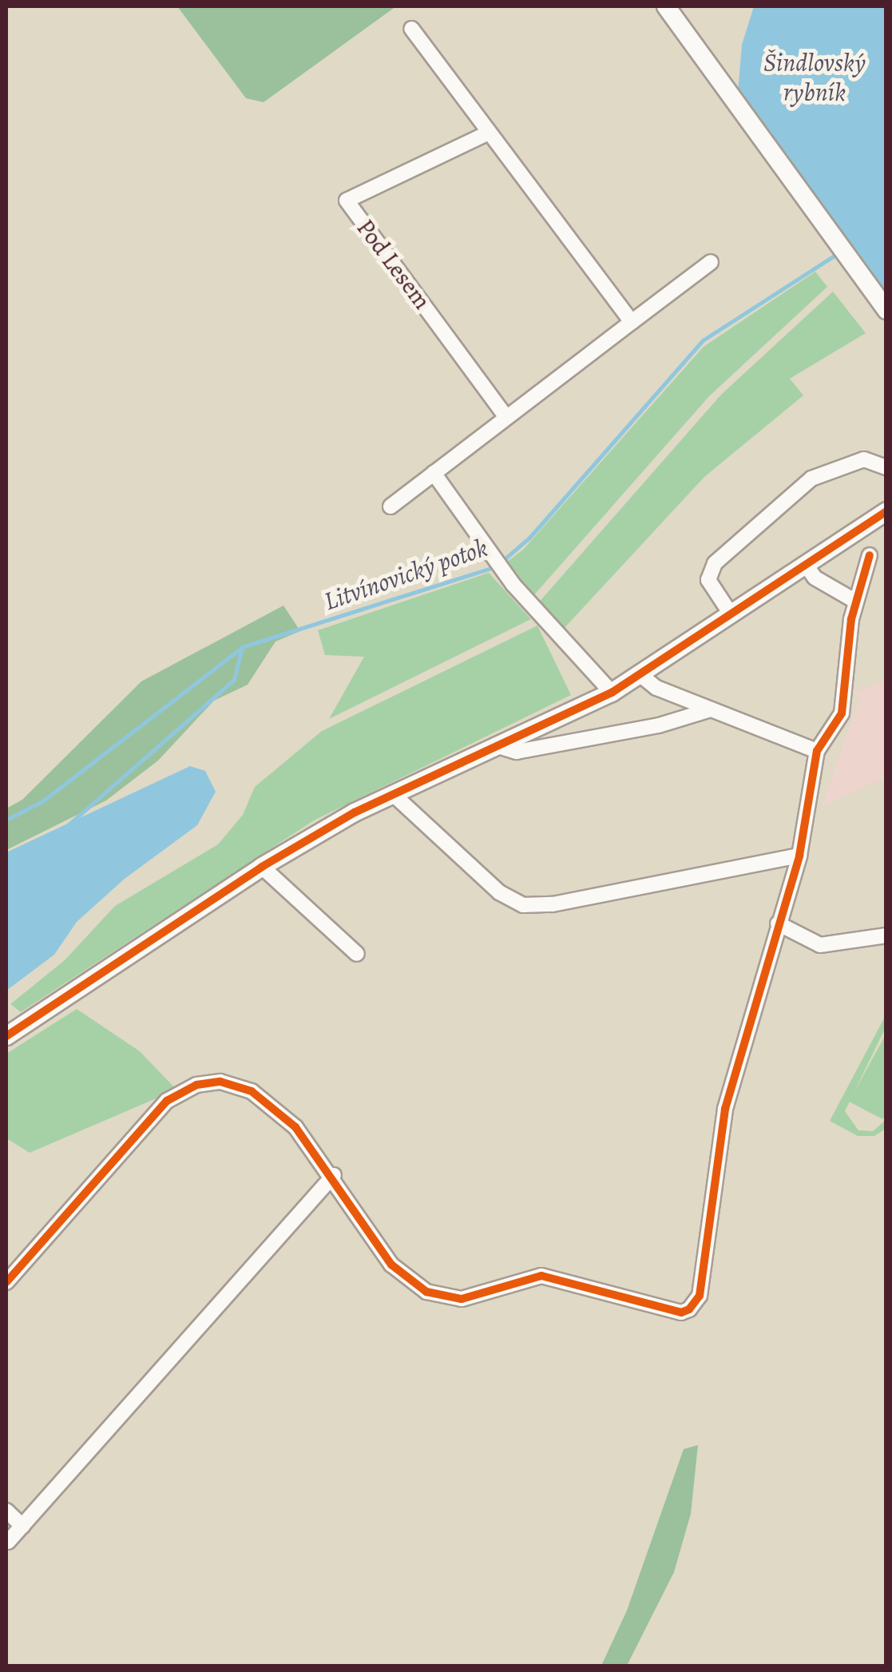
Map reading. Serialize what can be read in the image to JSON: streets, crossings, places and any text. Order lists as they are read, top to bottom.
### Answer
{
  "streets": {
    "street": ["Pod Lesem"]
  },
  "water": ["Šindlovský rybník", "Litvínovický potok"]
}
